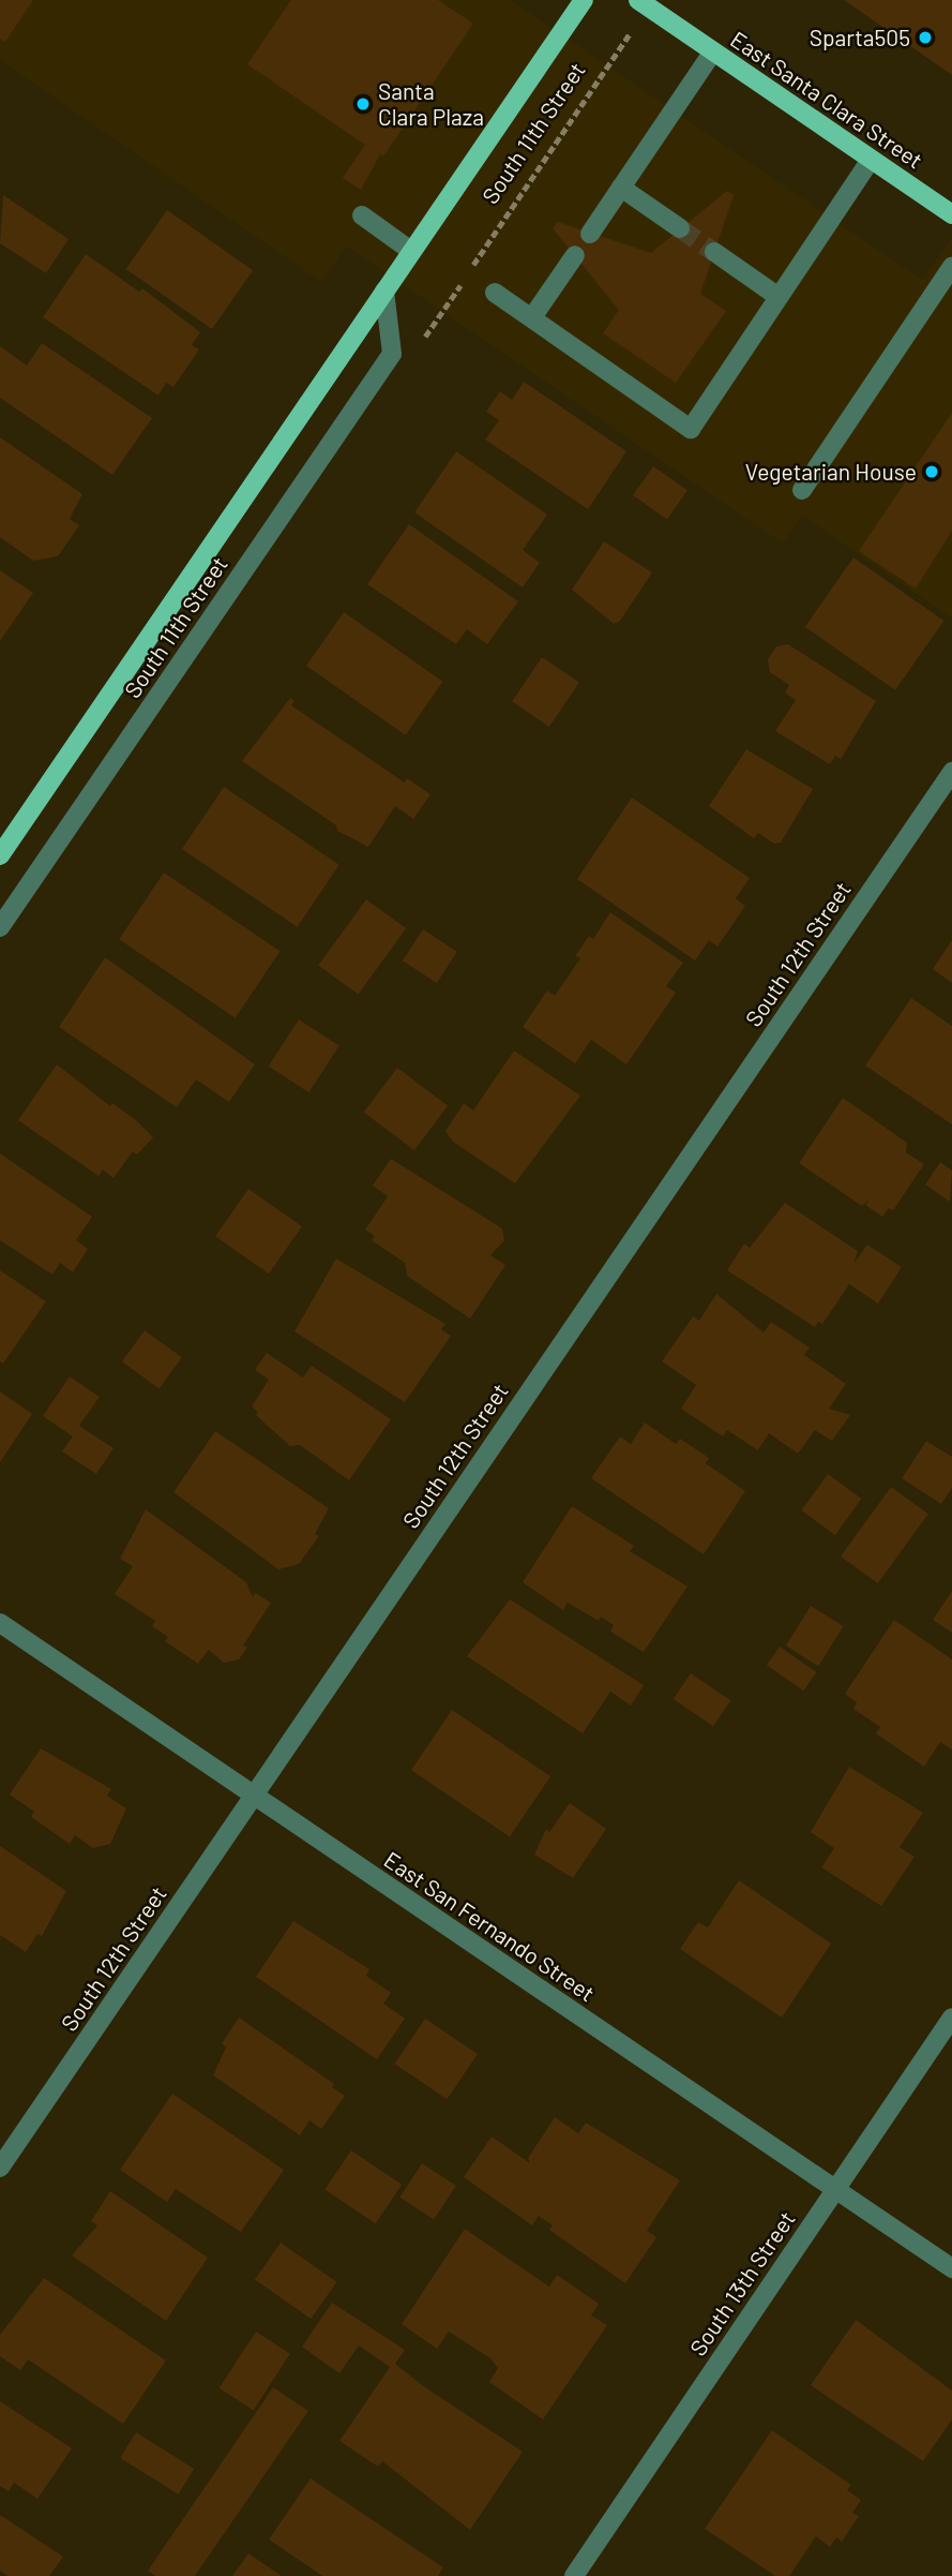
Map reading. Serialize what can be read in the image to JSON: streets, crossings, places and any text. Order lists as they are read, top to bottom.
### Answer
{
  "streets": {
    "main road": ["East Santa Clara Street", "South 11th Street"],
    "street": ["South 12th Street", "East San Fernando Street", "South 13th Street"]
  },
  "crossings": [
    ["East Santa Clara Street", "South 11th Street"],
    ["South 12th Street", "East San Fernando Street"],
    ["East San Fernando Street", "South 13th Street"]
  ],
  "places": ["Sparta505", "Santa Clara Plaza", "Vegetarian House"]
}
